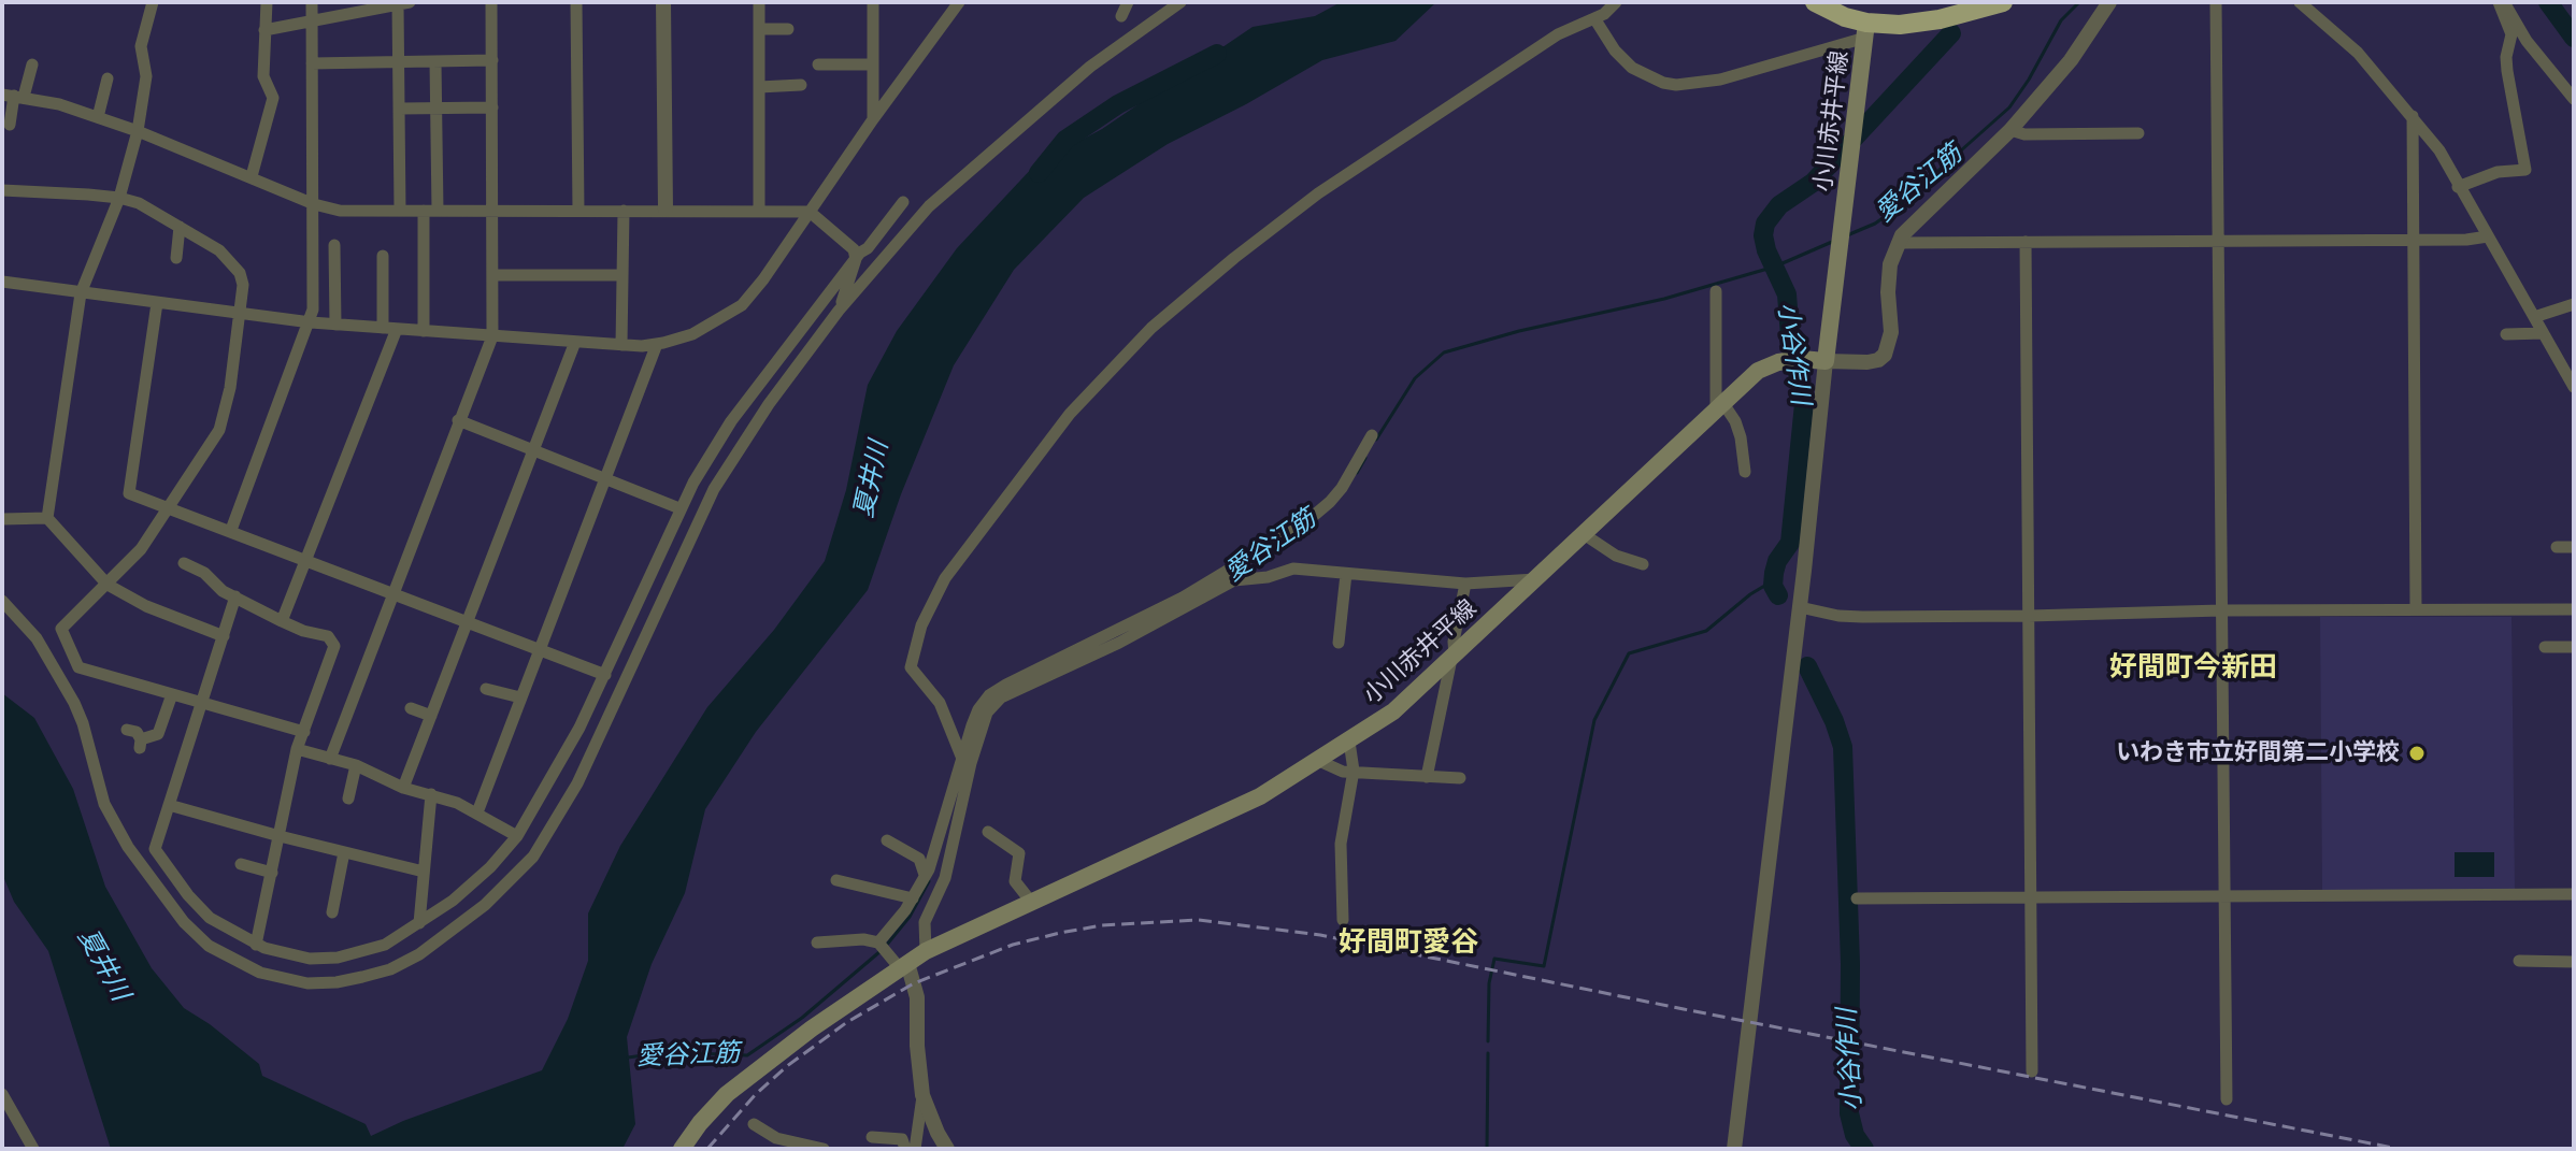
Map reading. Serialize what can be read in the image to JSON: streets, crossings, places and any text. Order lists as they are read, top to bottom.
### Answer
{
  "streets": {
    "main road": ["小川赤井平線"]
  },
  "districts": ["好間町今新田", "好間町愛谷"],
  "water": ["愛谷江筋", "小谷作川", "夏井川"],
  "places": ["いわき市立好間第二小学校"]
}
